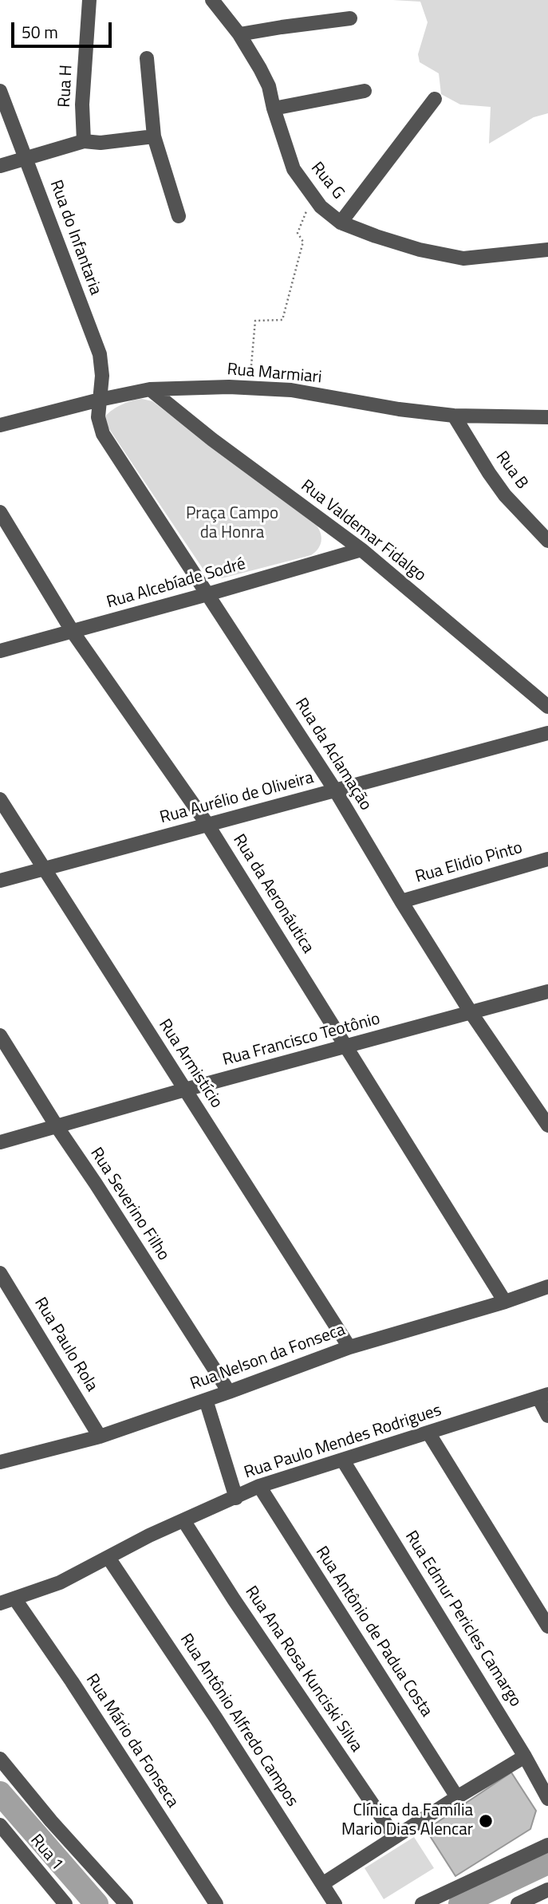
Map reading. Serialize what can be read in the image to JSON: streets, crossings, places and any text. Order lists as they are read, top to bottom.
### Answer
{
  "streets": {
    "street": [
      "Rua H",
      "Rua G",
      "Rua do Infantaria",
      "Rua Marmiari",
      "Rua B",
      "Rua Valdemar Fidalgo",
      "Rua Alcebíade Sodré",
      "Rua da Aclamação",
      "Rua Aurélio de Oliveira",
      "Rua Elidio Pinto",
      "Rua da Aeronáutica",
      "Rua Francisco Teotônio",
      "Rua Armistício",
      "Rua Severino Filho",
      "Rua Paulo Rola",
      "Rua Nelson da Fonseca",
      "Rua Paulo Mendes Rodrigues",
      "Rua Edmur Pericles Camargo",
      "Rua Antônio de Padua Costa",
      "Rua Ana Rosa Kunciski Silva",
      "Rua Antônio Alfredo Campos",
      "Rua Mário da Fonseca",
      "Rua 1"
    ]
  },
  "crossings": [
    ["Rua do Infantaria", "Rua Marmiari"],
    ["Rua do Infantaria", "Rua da Aclamação"],
    ["Rua Marmiari", "Rua B"],
    ["Rua Marmiari", "Rua Valdemar Fidalgo"],
    ["Rua Marmiari", "Rua da Aclamação"],
    ["Rua Valdemar Fidalgo", "Rua Alcebíade Sodré"],
    ["Rua Alcebíade Sodré", "Rua da Aclamação"],
    ["Rua Alcebíade Sodré", "Rua da Aeronáutica"],
    ["Rua da Aclamação", "Rua Aurélio de Oliveira"],
    ["Rua da Aclamação", "Rua Elidio Pinto"],
    ["Rua da Aclamação", "Rua Francisco Teotônio"],
    ["Rua Aurélio de Oliveira", "Rua da Aeronáutica"],
    ["Rua Aurélio de Oliveira", "Rua Armistício"],
    ["Rua da Aeronáutica", "Rua Francisco Teotônio"],
    ["Rua da Aeronáutica", "Rua Nelson da Fonseca"],
    ["Rua Francisco Teotônio", "Rua Armistício"],
    ["Rua Francisco Teotônio", "Rua Severino Filho"],
    ["Rua Armistício", "Rua Nelson da Fonseca"],
    ["Rua Severino Filho", "Rua Nelson da Fonseca"],
    ["Rua Paulo Rola", "Rua Nelson da Fonseca"],
    ["Rua Paulo Mendes Rodrigues", "Rua Edmur Pericles Camargo"],
    ["Rua Paulo Mendes Rodrigues", "Rua Antônio de Padua Costa"],
    ["Rua Paulo Mendes Rodrigues", "Rua Ana Rosa Kunciski Silva"],
    ["Rua Paulo Mendes Rodrigues", "Rua Antônio Alfredo Campos"],
    ["Rua Paulo Mendes Rodrigues", "Rua Mário da Fonseca"]
  ],
  "parks": ["Praça Campo da Honra"],
  "places": ["Clínica da Família Mario Dias Alencar"],
  "scale_bar": "50 m"
}
